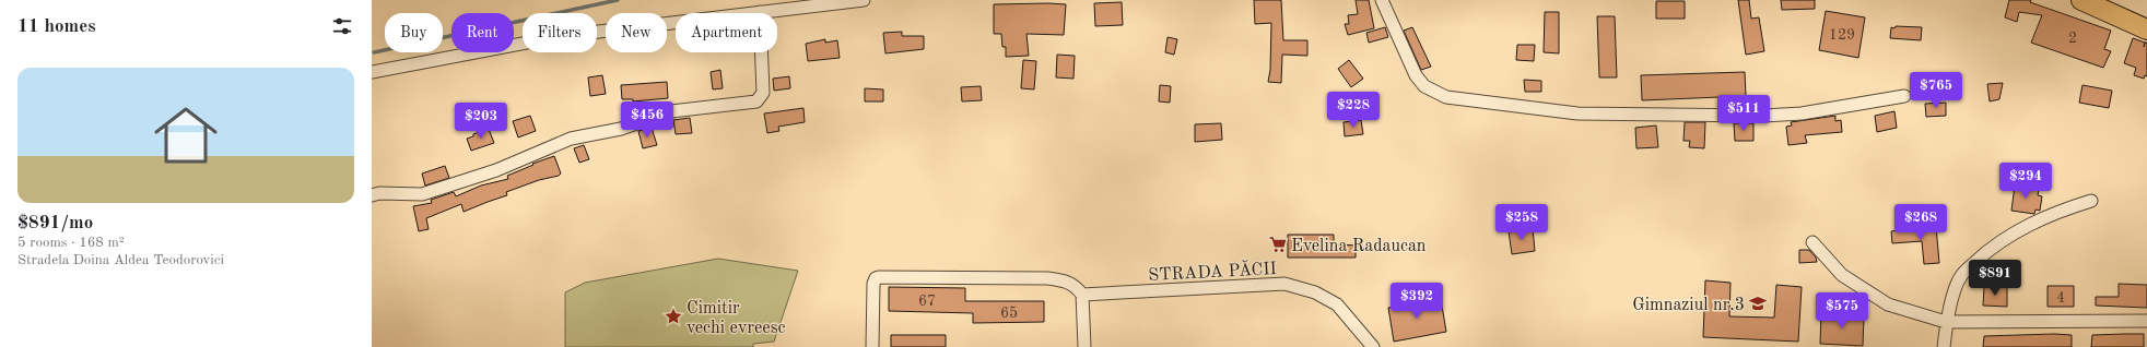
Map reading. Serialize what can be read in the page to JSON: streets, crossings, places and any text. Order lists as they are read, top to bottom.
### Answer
{
  "streets": {
    "street": ["STRADA PĂCII"]
  },
  "places": {
    "supermarket": ["Evelina Radaucan"],
    "school or university": ["Gimnaziul nr.3"],
    "place": ["Cimitir vechi evreesc"]
  },
  "house_numbers": [
    "129",
    "2",
    "4",
    "67",
    "65"
  ],
  "page": {
    "heading": "11 homes",
    "chip": [
      "Buy",
      "Rent",
      "Filters",
      "New",
      "Apartment"
    ],
    "list": [
      {
        "name": "$891/mo",
        "note": "5 rooms · 168 m² · Stradela Doina Aldea Teodorovici"
      }
    ],
    "price": [
      "$765",
      "$228",
      "$511",
      "$456",
      "$203",
      "$294",
      "$258",
      "$268",
      "$891",
      "$392",
      "$575"
    ]
  }
}
